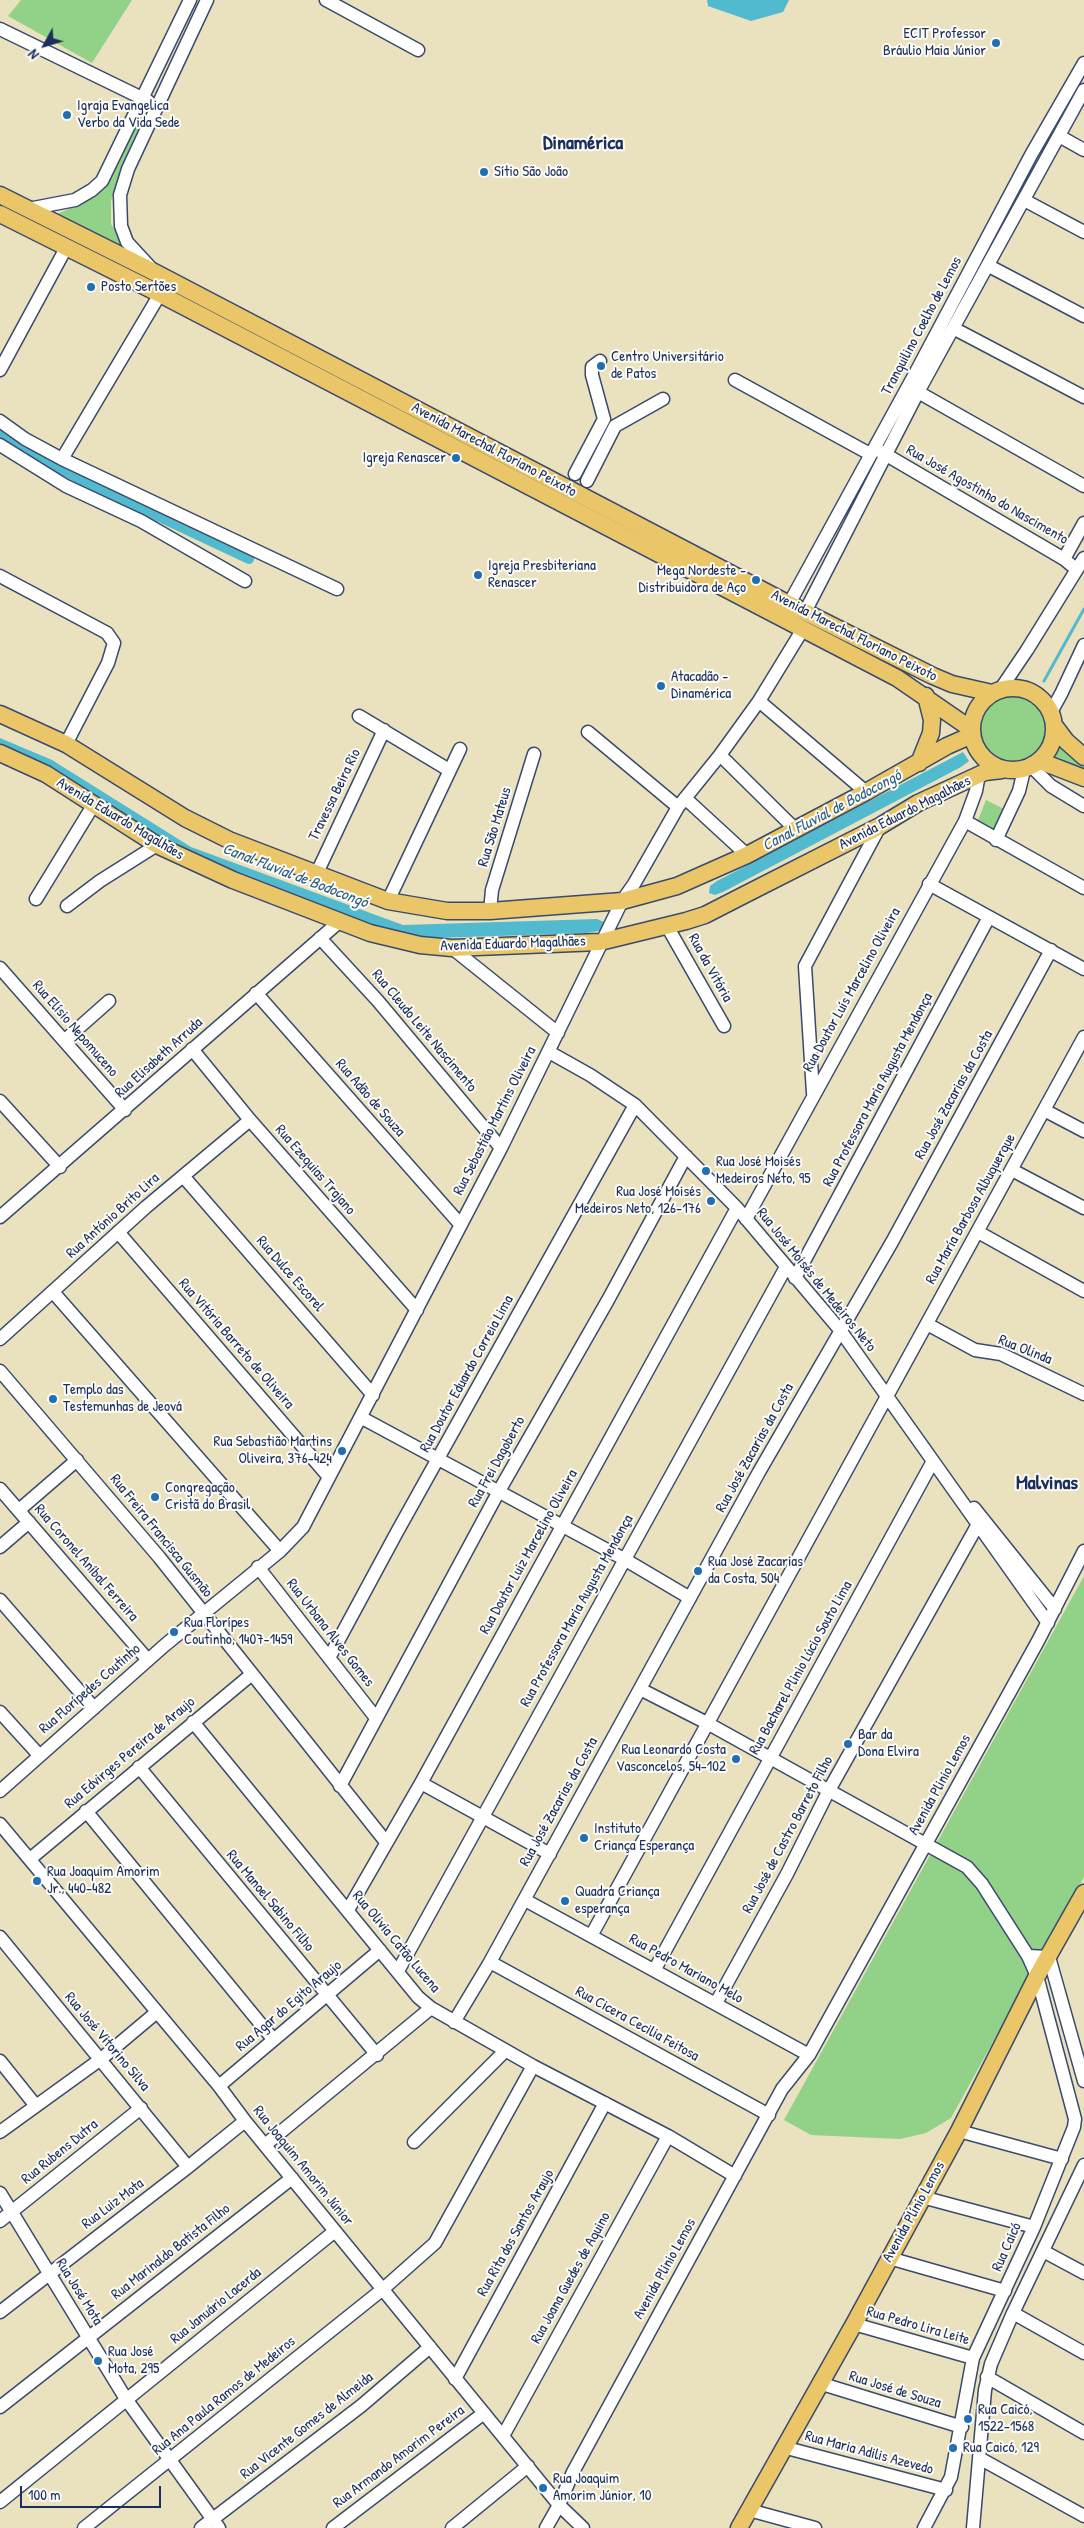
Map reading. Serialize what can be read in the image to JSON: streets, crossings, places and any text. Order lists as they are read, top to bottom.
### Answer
{
  "streets": {
    "main road": ["Avenida Marechal Floriano Peixoto", "Avenida Eduardo Magalhães", "Avenida Plínio Lemos"],
    "street": [
      "Tranquilino Coelho de Lemos",
      "Rua José Agostinho do Nascimento",
      "Travessa Beira Rio",
      "Rua São Mateus",
      "Rua da Vitória",
      "Rua Doutor Luís Marcelino Oliveira",
      "Rua Elísio Nepomuceno",
      "Rua Cleudo Leite Nascimento",
      "Rua Elisabeth Arruda",
      "Rua Professora Maria Augusta Mendonça",
      "Rua José Zacarias da Costa",
      "Rua Adão de Souza",
      "Rua Sebastião Martins Oliveira",
      "Rua Ezequias Trajano",
      "Rua María Barbosa Albuquerque",
      "Rua António Brito Lira",
      "Rua Dulce Escorel",
      "Rua José Moisés de Medeiros Neto",
      "Rua Vitória Barreto de Oliveira",
      "Rua Olinda",
      "Rua Doutor Eduardo Correia Lima",
      "Rua Frei Dagoberto",
      "Rua Freira Francisca Gusmão",
      "Rua Doutor Luiz Marcelino Oliveira",
      "Rua Coronel Aníbal Ferreira",
      "Rua Urbana Alves Gomes",
      "Rua Bacharel Plinio Lúcio Souto Lima",
      "Rua Florípedes Coutinho",
      "Rua Edvirges Pereira de Araujo",
      "Avenida Plinio Lemos",
      "Rua José de Castro Barreto Filho",
      "Rua Manoel Sabino Filho",
      "Rua Olivia Catão Lucena",
      "Rua Pedro Mariano Melo",
      "Rua Agar do Egito Araujo",
      "Rua Cicera Cecilia Feitosa",
      "Rua José Vitorino Silva",
      "Rua Rubens Dutra",
      "Rua Joaquim Amorim Júnior",
      "Rua Luiz Mota",
      "Rua Rita dos Santos Araujo",
      "Rua Caicó",
      "Rua Marinaldo Batista Filho",
      "Rua Joana Guedes de Aquino",
      "Rua José Mota",
      "Rua Januário Lacerda",
      "Rua Pedro Lira Leite",
      "Rua José de Souza",
      "Rua Ana Paula Ramos de Medeiros",
      "Rua Vicente Gomes de Almeida",
      "Rua Maria Adilis Azevedo",
      "Rua Armando Amorim Pereira"
    ]
  },
  "crossings": [
    ["Tranquilino Coelho de Lemos", "Avenida Marechal Floriano Peixoto"],
    ["Tranquilino Coelho de Lemos", "Rua José Agostinho do Nascimento"],
    ["Avenida Marechal Floriano Peixoto", "Avenida Eduardo Magalhães"],
    ["Avenida Marechal Floriano Peixoto", "Rua Sebastião Martins Oliveira"],
    ["Avenida Eduardo Magalhães", "Rua da Vitória"],
    ["Avenida Eduardo Magalhães", "Rua Doutor Luís Marcelino Oliveira"],
    ["Avenida Eduardo Magalhães", "Rua Elisabeth Arruda"],
    ["Avenida Eduardo Magalhães", "Rua Sebastião Martins Oliveira"],
    ["Rua Doutor Luís Marcelino Oliveira", "Rua José Moisés de Medeiros Neto"],
    ["Rua Elísio Nepomuceno", "Rua Elisabeth Arruda"],
    ["Rua Cleudo Leite Nascimento", "Rua Elisabeth Arruda"],
    ["Rua Cleudo Leite Nascimento", "Rua Sebastião Martins Oliveira"],
    ["Rua Elisabeth Arruda", "Rua Adão de Souza"],
    ["Rua Elisabeth Arruda", "Rua Ezequias Trajano"],
    ["Rua Professora Maria Augusta Mendonça", "Rua José Moisés de Medeiros Neto"],
    ["Rua Professora Maria Augusta Mendonça", "Rua Olivia Catão Lucena"],
    ["Rua José Zacarias da Costa", "Rua José Moisés de Medeiros Neto"],
    ["Rua José Zacarias da Costa", "Rua Olivia Catão Lucena"],
    ["Rua José Zacarias da Costa", "Rua Pedro Mariano Melo"],
    ["Rua José Zacarias da Costa", "Rua Cicera Cecilia Feitosa"],
    ["Rua José Zacarias da Costa", "Rua Caicó"],
    ["Rua Adão de Souza", "Rua Sebastião Martins Oliveira"],
    ["Rua Sebastião Martins Oliveira", "Rua Ezequias Trajano"],
    ["Rua Sebastião Martins Oliveira", "Rua Dulce Escorel"],
    ["Rua Sebastião Martins Oliveira", "Rua José Moisés de Medeiros Neto"],
    ["Rua Sebastião Martins Oliveira", "Rua Vitória Barreto de Oliveira"],
    ["Rua Sebastião Martins Oliveira", "Rua Freira Francisca Gusmão"],
    ["Rua Sebastião Martins Oliveira", "Rua Urbana Alves Gomes"],
    ["Rua Sebastião Martins Oliveira", "Rua Florípedes Coutinho"],
    ["Rua Ezequias Trajano", "Rua António Brito Lira"],
    ["Rua María Barbosa Albuquerque", "Rua José Moisés de Medeiros Neto"],
    ["Rua María Barbosa Albuquerque", "Rua Olinda"],
    ["Rua María Barbosa Albuquerque", "Rua Pedro Mariano Melo"],
    ["Rua María Barbosa Albuquerque", "Rua Caicó"],
    ["Rua António Brito Lira", "Rua Dulce Escorel"],
    ["Rua António Brito Lira", "Rua Vitória Barreto de Oliveira"],
    ["Rua José Moisés de Medeiros Neto", "Rua Doutor Eduardo Correia Lima"],
    ["Rua José Moisés de Medeiros Neto", "Rua Frei Dagoberto"],
    ["Rua José Moisés de Medeiros Neto", "Rua Doutor Luiz Marcelino Oliveira"],
    ["Rua José Moisés de Medeiros Neto", "Rua Bacharel Plinio Lúcio Souto Lima"],
    ["Rua José Moisés de Medeiros Neto", "Avenida Plinio Lemos"],
    ["Rua José Moisés de Medeiros Neto", "Rua José de Castro Barreto Filho"],
    ["Rua Doutor Eduardo Correia Lima", "Rua Urbana Alves Gomes"],
    ["Rua Frei Dagoberto", "Rua Freira Francisca Gusmão"],
    ["Rua Frei Dagoberto", "Rua Urbana Alves Gomes"],
    ["Rua Freira Francisca Gusmão", "Rua Doutor Luiz Marcelino Oliveira"],
    ["Rua Freira Francisca Gusmão", "Rua Florípedes Coutinho"],
    ["Rua Freira Francisca Gusmão", "Rua Edvirges Pereira de Araujo"],
    ["Rua Doutor Luiz Marcelino Oliveira", "Rua Olivia Catão Lucena"],
    ["Rua Coronel Aníbal Ferreira", "Rua Florípedes Coutinho"],
    ["Rua Bacharel Plinio Lúcio Souto Lima", "Rua Pedro Mariano Melo"],
    ["Rua Bacharel Plinio Lúcio Souto Lima", "Rua Caicó"],
    ["Rua Edvirges Pereira de Araujo", "Rua Manoel Sabino Filho"],
    ["Rua Edvirges Pereira de Araujo", "Rua Olivia Catão Lucena"],
    ["Rua Edvirges Pereira de Araujo", "Rua Joaquim Amorim Júnior"],
    ["Avenida Plinio Lemos", "Rua Olivia Catão Lucena"],
    ["Avenida Plinio Lemos", "Rua Pedro Mariano Melo"],
    ["Avenida Plinio Lemos", "Rua Cicera Cecilia Feitosa"],
    ["Avenida Plinio Lemos", "Rua Joaquim Amorim Júnior"],
    ["Avenida Plinio Lemos", "Rua Caicó"],
    ["Rua José de Castro Barreto Filho", "Rua Pedro Mariano Melo"],
    ["Rua José de Castro Barreto Filho", "Rua Caicó"],
    ["Rua Manoel Sabino Filho", "Rua Agar do Egito Araujo"],
    ["Rua Olivia Catão Lucena", "Rua Agar do Egito Araujo"],
    ["Rua Olivia Catão Lucena", "Rua Rita dos Santos Araujo"],
    ["Rua Olivia Catão Lucena", "Rua Joana Guedes de Aquino"],
    ["Rua Olivia Catão Lucena", "Rua Ana Paula Ramos de Medeiros"],
    ["Rua Agar do Egito Araujo", "Rua Joaquim Amorim Júnior"],
    ["Rua José Vitorino Silva", "Rua Rubens Dutra"],
    ["Rua José Vitorino Silva", "Rua Luiz Mota"],
    ["Rua Rubens Dutra", "Rua José Mota"],
    ["Rua Joaquim Amorim Júnior", "Rua Luiz Mota"],
    ["Rua Joaquim Amorim Júnior", "Rua Rita dos Santos Araujo"],
    ["Rua Joaquim Amorim Júnior", "Rua Marinaldo Batista Filho"],
    ["Rua Joaquim Amorim Júnior", "Rua Joana Guedes de Aquino"],
    ["Rua Joaquim Amorim Júnior", "Rua Januário Lacerda"],
    ["Rua Joaquim Amorim Júnior", "Rua Ana Paula Ramos de Medeiros"],
    ["Rua Joaquim Amorim Júnior", "Rua Vicente Gomes de Almeida"],
    ["Rua Joaquim Amorim Júnior", "Rua Armando Amorim Pereira"],
    ["Rua Luiz Mota", "Rua José Mota"],
    ["Avenida Plínio Lemos", "Rua Caicó"],
    ["Avenida Plínio Lemos", "Rua Pedro Lira Leite"],
    ["Avenida Plínio Lemos", "Rua José de Souza"],
    ["Avenida Plínio Lemos", "Rua Maria Adilis Azevedo"],
    ["Rua Caicó", "Rua Pedro Lira Leite"],
    ["Rua Caicó", "Rua José de Souza"],
    ["Rua Caicó", "Rua Maria Adilis Azevedo"],
    ["Rua Marinaldo Batista Filho", "Rua José Mota"],
    ["Rua José Mota", "Rua Januário Lacerda"],
    ["Rua José Mota", "Rua Ana Paula Ramos de Medeiros"],
    ["Rua José Mota", "Rua Vicente Gomes de Almeida"]
  ],
  "districts": ["Dinamérica", "Malvinas"],
  "water": ["Canal Fluvial de Bodocongó"],
  "places": [
    "ECIT Professor Bráulio Maia Júnior",
    "Igraja Evangelica Verbo da Vida Sede",
    "Sítio São João",
    "Posto Sertões",
    "Centro Universitário de Patos",
    "Igreja Renascer",
    "Igreja Presbiteriana Renascer",
    "Mega Nordeste - Distribuidora de Aço",
    "Atacadão - Dinamérica",
    "Rua José Moisés Medeiros Neto, 95",
    "Rua José Moisés Medeiros Neto, 126-176",
    "Templo das Testemunhas de Jeová",
    "Rua Sebastião Martins Oliveira, 376-424",
    "Congregação Cristã do Brasil",
    "Rua José Zacarias da Costa, 504",
    "Rua Florípes Coutinho, 1407-1459",
    "Bar da Dona Elvira",
    "Rua Leonardo Costa Vasconcelos, 54-102",
    "Instituto Criança Esperança",
    "Rua Joaquim Amorim Jr., 440-482",
    "Quadra Criança esperança",
    "Rua José Mota, 295",
    "Rua Caicó, 1522-1568",
    "Rua Caicó, 129",
    "Rua Joaquim Amorim Júnior, 10"
  ],
  "scale_bar": "100 m",
  "north": "bottom left"
}
